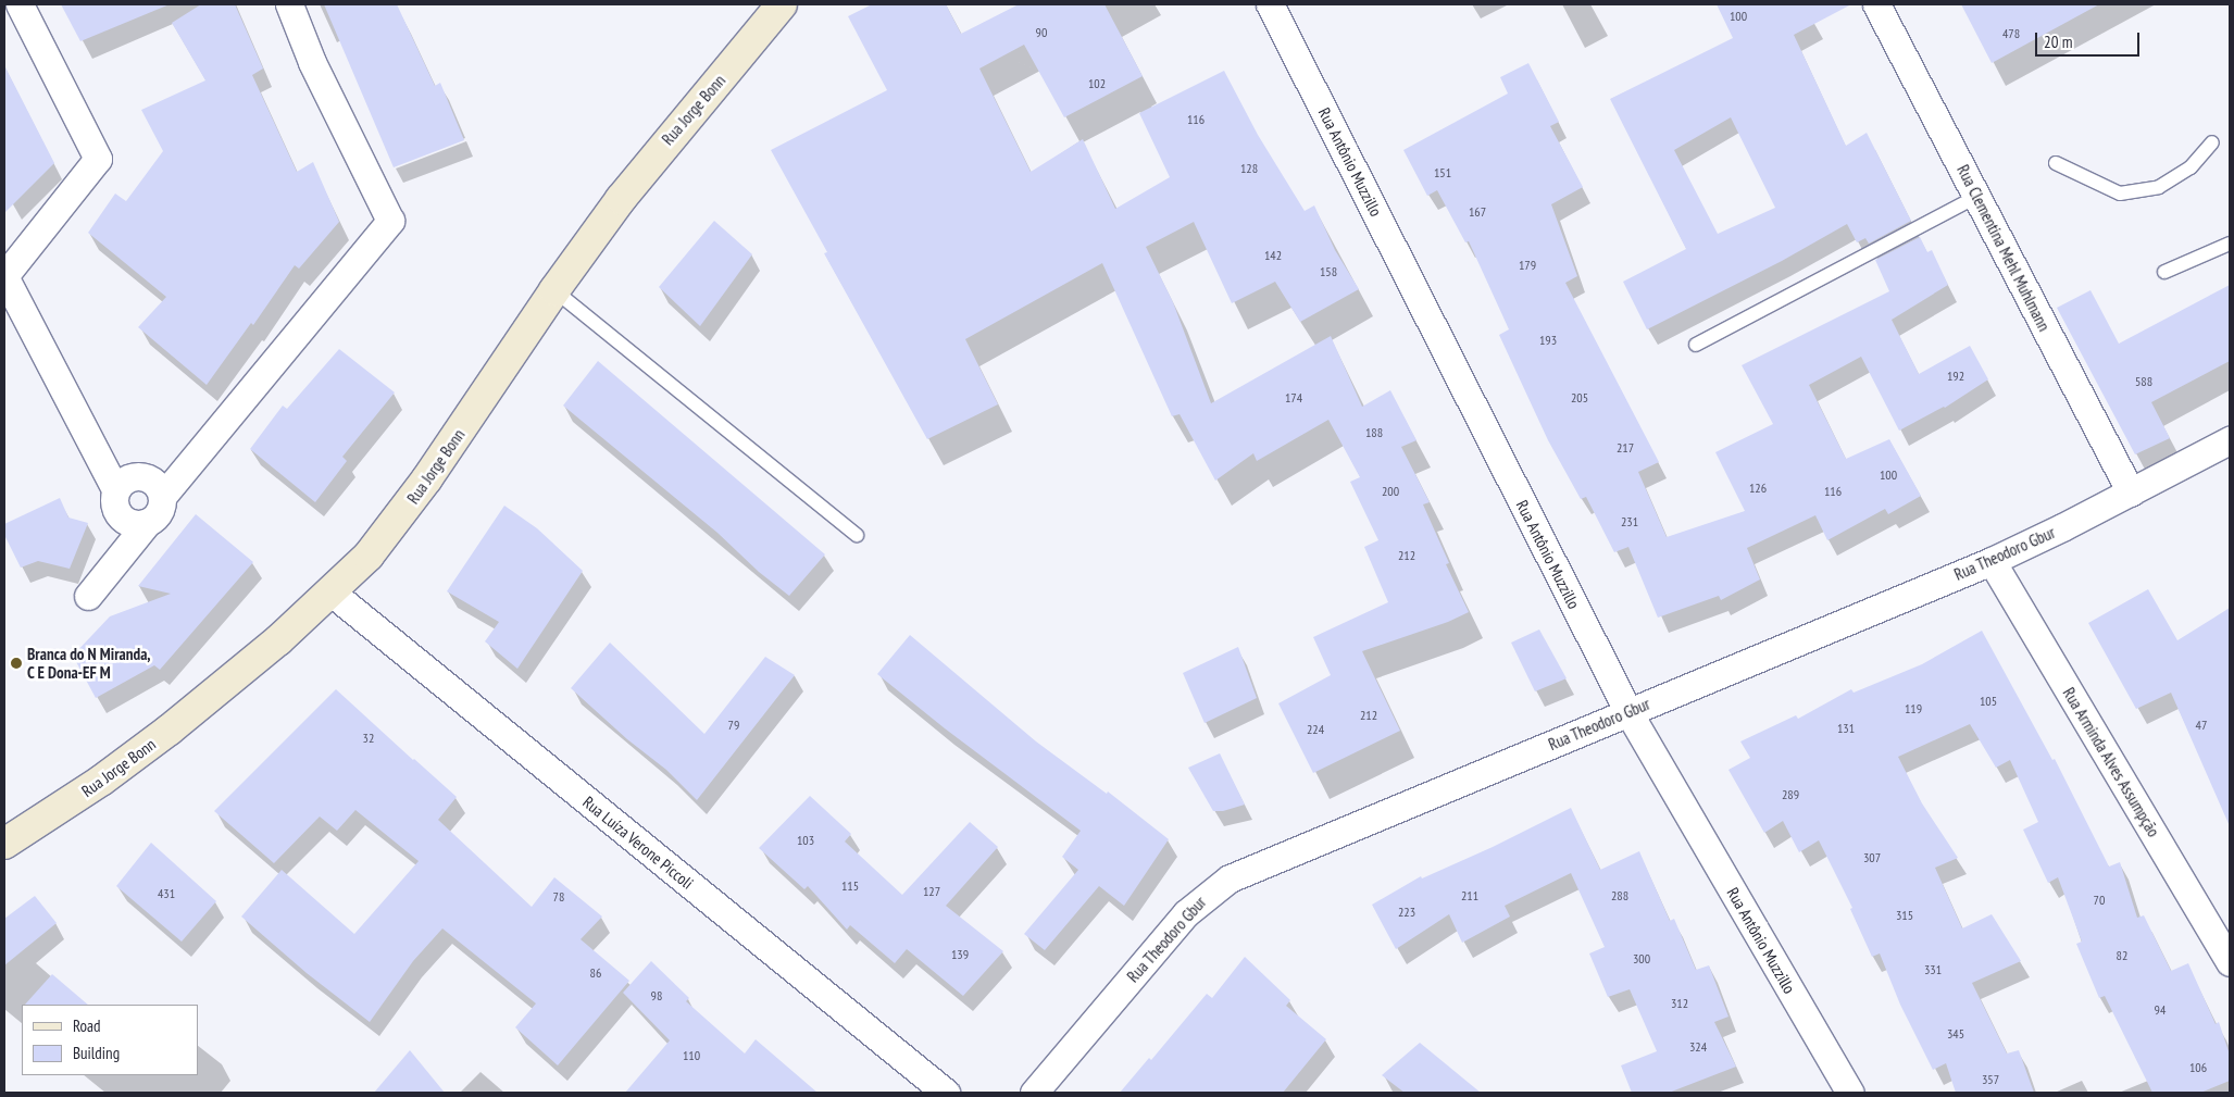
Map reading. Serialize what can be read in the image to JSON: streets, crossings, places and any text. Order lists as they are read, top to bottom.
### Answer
{
  "streets": {
    "street": [
      "Rua Jorge Bonn",
      "Rua Antônio Muzzillo",
      "Rua Clementina Mehl Muhlmann",
      "Rua Theodoro Gbur",
      "Rua Arminda Alves Assumpção",
      "Rua Luíza Verone Piccoli"
    ]
  },
  "crossings": [
    ["Rua Jorge Bonn", "Rua Luíza Verone Piccoli"],
    ["Rua Antônio Muzzillo", "Rua Theodoro Gbur"],
    ["Rua Clementina Mehl Muhlmann", "Rua Theodoro Gbur"],
    ["Rua Theodoro Gbur", "Rua Arminda Alves Assumpção"]
  ],
  "places": ["Branca do N Miranda, C E Dona-EF M"],
  "house_numbers": [
    "100",
    "90",
    "478",
    "102",
    "116",
    "128",
    "151",
    "167",
    "142",
    "179",
    "158",
    "193",
    "192",
    "588",
    "174",
    "205",
    "188",
    "217",
    "100",
    "126",
    "200",
    "116",
    "231",
    "212",
    "105",
    "119",
    "212",
    "79",
    "47",
    "131",
    "224",
    "32",
    "289",
    "103",
    "307",
    "115",
    "127",
    "431",
    "211",
    "288",
    "78",
    "70",
    "223",
    "315",
    "139",
    "82",
    "300",
    "331",
    "86",
    "98",
    "312",
    "94",
    "345",
    "324",
    "110",
    "106",
    "357"
  ],
  "legend": ["Road", "Building"],
  "scale_bar": "20 m"
}
